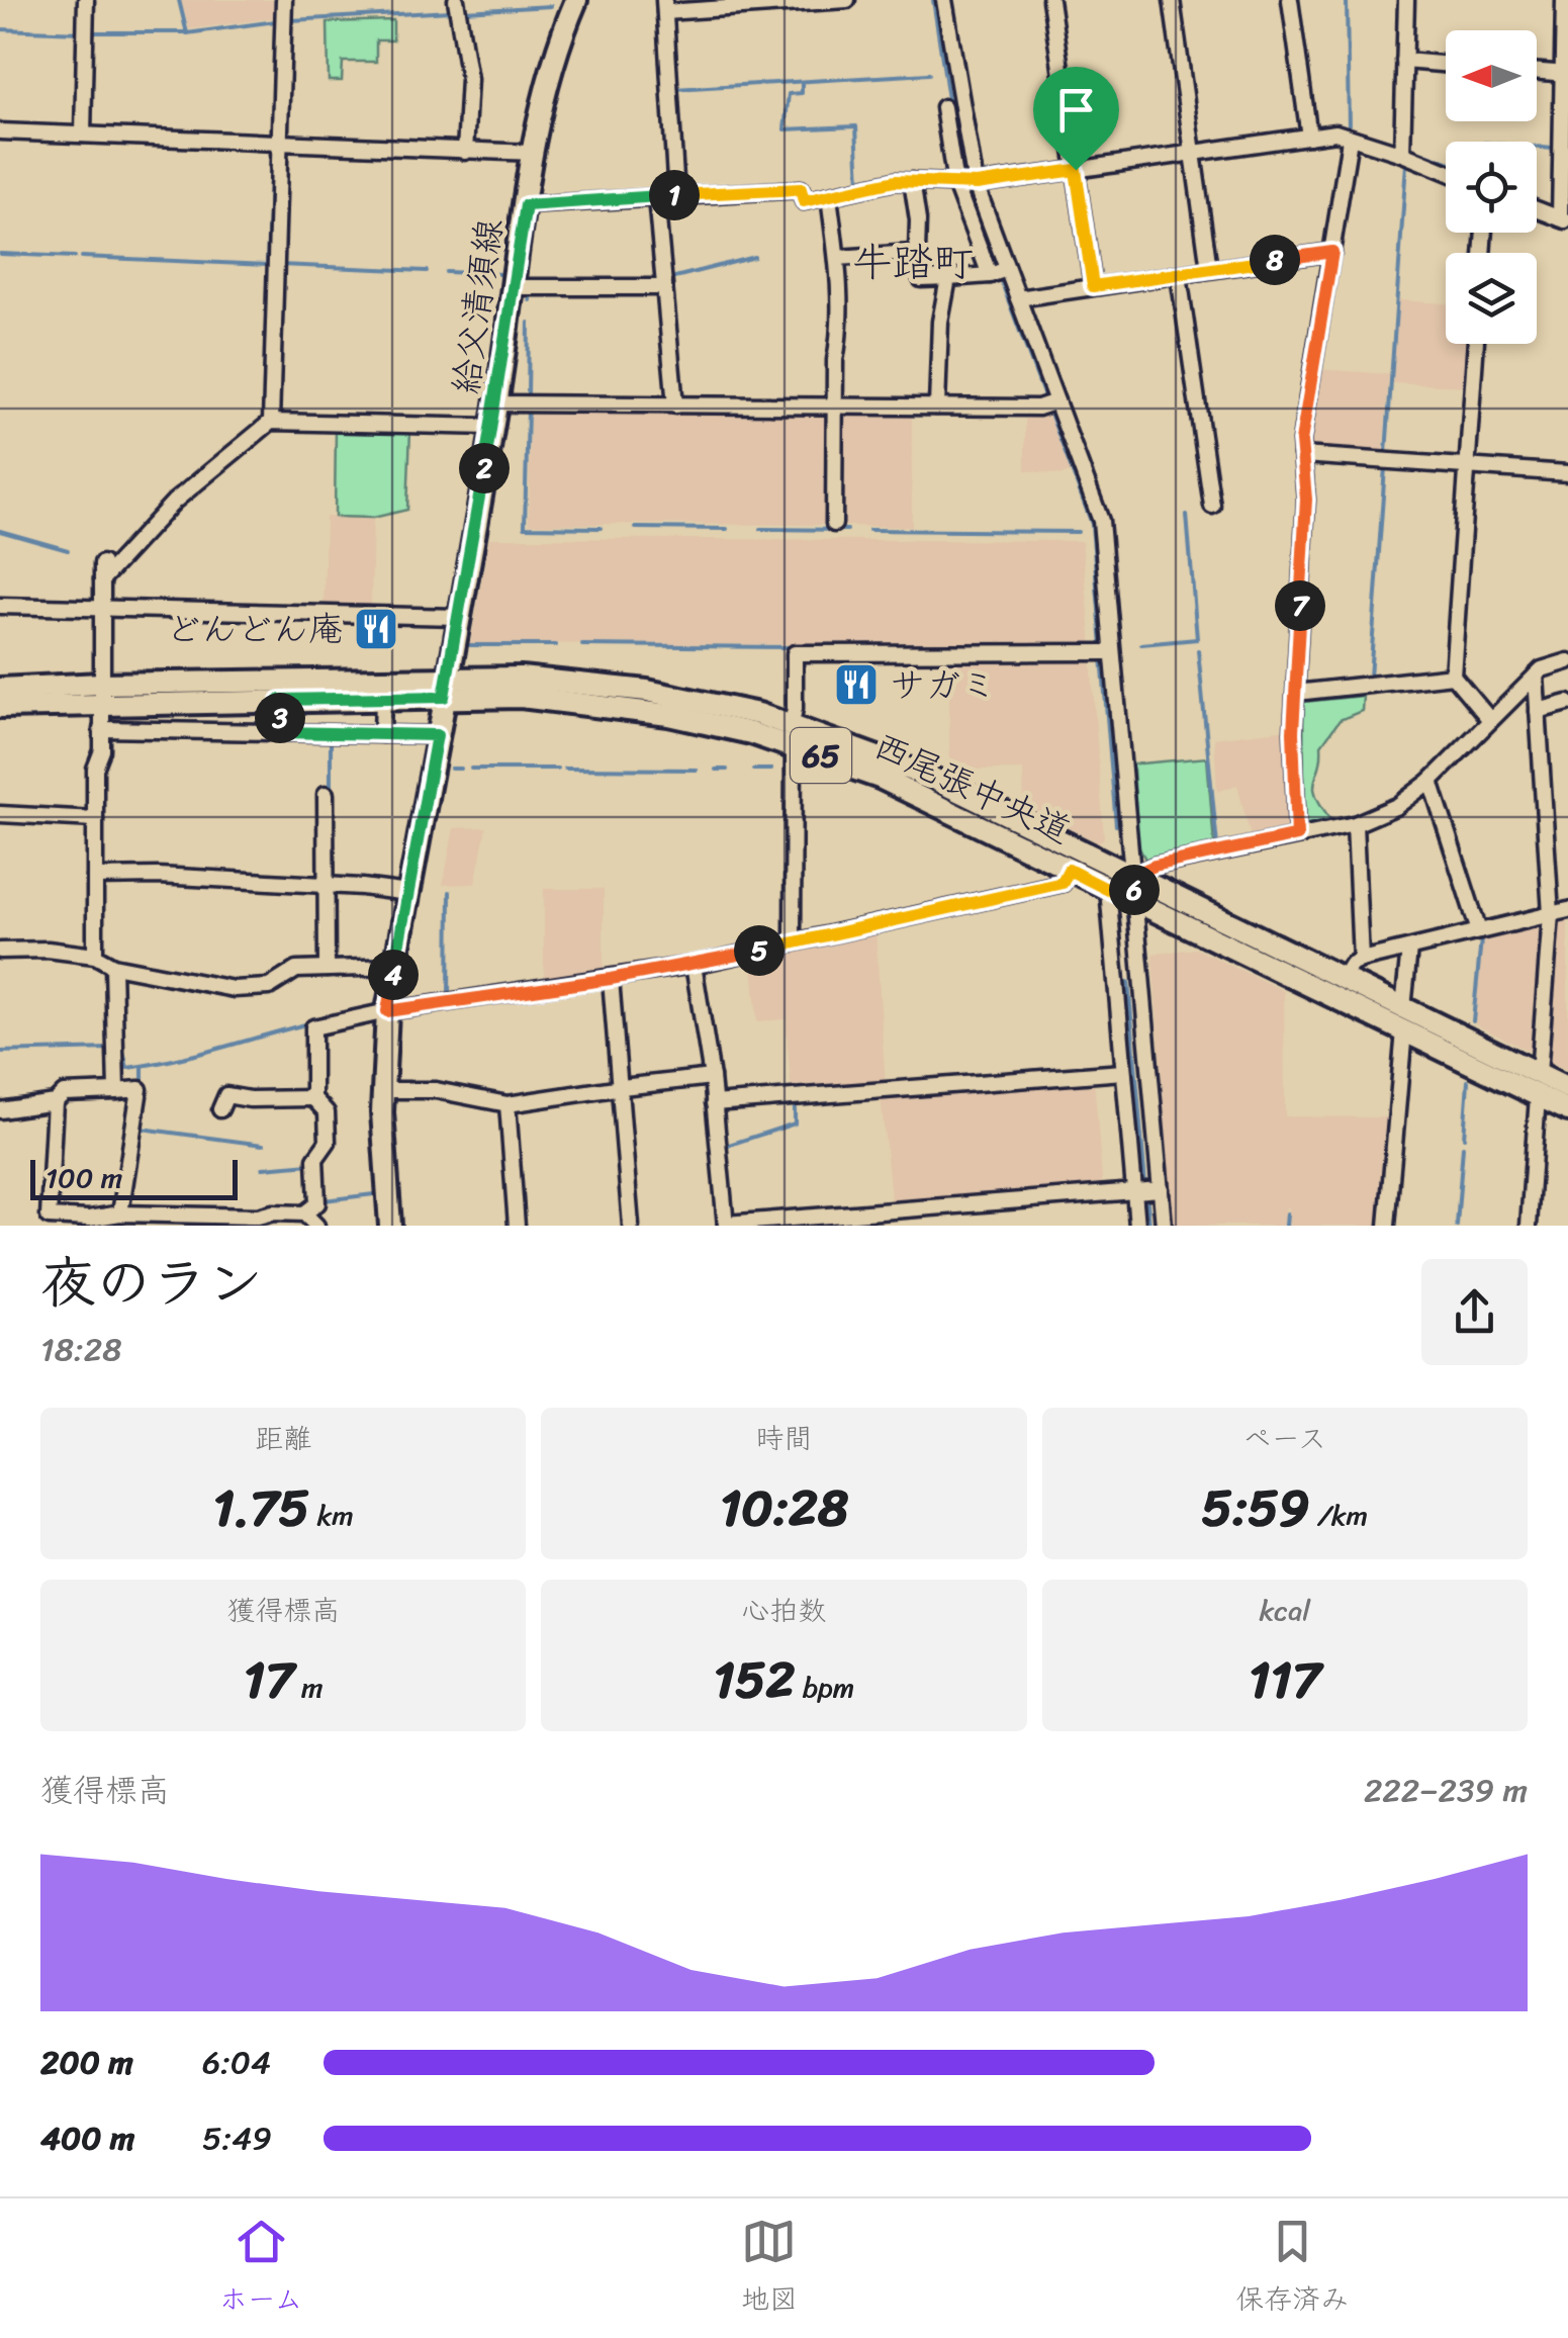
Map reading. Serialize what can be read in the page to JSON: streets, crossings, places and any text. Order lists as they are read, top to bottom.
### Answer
{
  "streets": {
    "main road": ["給父清須線", "65", "西尾張中央道"]
  },
  "crossings": [
    ["給父清須線", "西尾張中央道"]
  ],
  "districts": ["牛踏町"],
  "places": {
    "restaurant": ["どんどん庵", "サガミ"]
  },
  "scale_bar": "100 m",
  "north": "left",
  "page": {
    "pins": [
      "1",
      "8",
      "2",
      "7",
      "3",
      "6",
      "5",
      "4"
    ],
    "scale": "100 m",
    "heading": ["夜のラン", "18:28"],
    "stats": [
      ["距離", "1.75 km"],
      ["時間", "10:28"],
      ["ペース", "5:59 /km"],
      ["獲得標高", "17 m"],
      ["心拍数", "152 bpm"],
      ["kcal", "117"]
    ],
    "chart": ["獲得標高", "222–239 m"],
    "list": [
      {
        "name": "200 m",
        "note": "6:04"
      },
      {
        "name": "400 m",
        "note": "5:49"
      }
    ],
    "tabs": ["ホーム", "地図", "保存済み"]
  }
}
